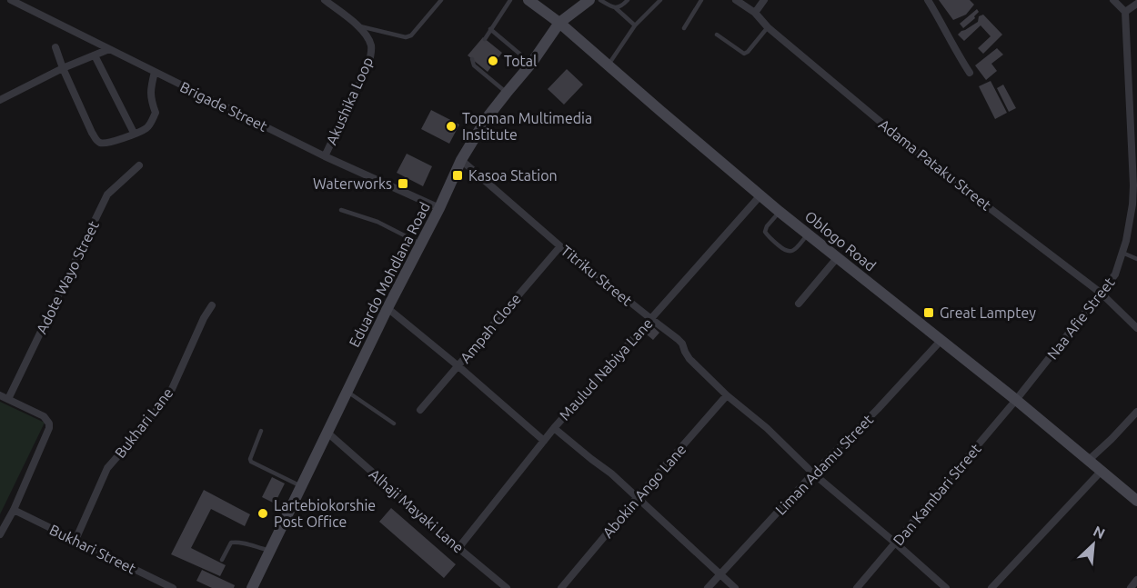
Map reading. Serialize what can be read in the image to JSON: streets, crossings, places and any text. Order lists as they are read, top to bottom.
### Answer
{
  "streets": {
    "main road": ["Oblogo Road", "Eduardo Mohdlana Road"],
    "street": [
      "Akushika Loop",
      "Brigade Street",
      "Adama Pataku Street",
      "Titriku Street",
      "Adote Wayo Street",
      "Naa Afie Street",
      "Ampah Close",
      "Maulud Nabiya Lane",
      "Bukhari Lane",
      "Liman Adamu Street",
      "Abokin Ango Lane",
      "Dan Kambari Street",
      "Alhaji Mayaki Lane",
      "Bukhari Street"
    ]
  },
  "crossings": [
    ["Akushika Loop", "Brigade Street"],
    ["Brigade Street", "Eduardo Mohdlana Road"],
    ["Adama Pataku Street", "Naa Afie Street"],
    ["Oblogo Road", "Eduardo Mohdlana Road"],
    ["Oblogo Road", "Naa Afie Street"],
    ["Oblogo Road", "Maulud Nabiya Lane"],
    ["Oblogo Road", "Liman Adamu Street"],
    ["Oblogo Road", "Dan Kambari Street"],
    ["Eduardo Mohdlana Road", "Titriku Street"],
    ["Eduardo Mohdlana Road", "Alhaji Mayaki Lane"],
    ["Titriku Street", "Ampah Close"],
    ["Titriku Street", "Maulud Nabiya Lane"],
    ["Titriku Street", "Liman Adamu Street"],
    ["Titriku Street", "Abokin Ango Lane"],
    ["Titriku Street", "Dan Kambari Street"],
    ["Naa Afie Street", "Dan Kambari Street"],
    ["Maulud Nabiya Lane", "Alhaji Mayaki Lane"],
    ["Bukhari Lane", "Bukhari Street"]
  ],
  "places": {
    "other": ["Total", "Topman Multimedia Institute", "Lartebiokorshie Post Office"],
    "transit": ["Kasoa Station", "Waterworks", "Great Lamptey"]
  },
  "north": "top right"
}
